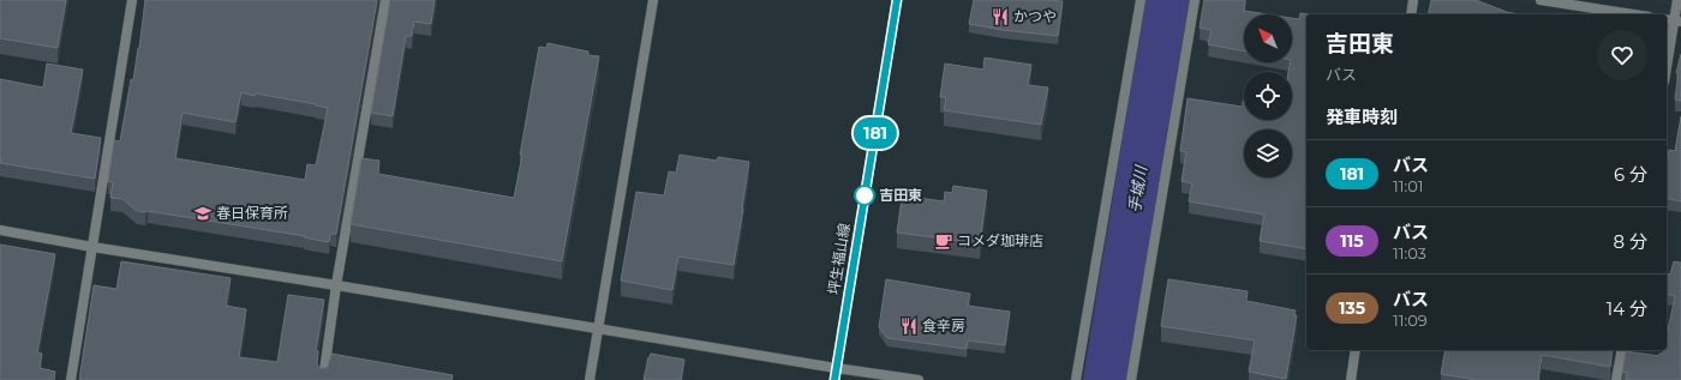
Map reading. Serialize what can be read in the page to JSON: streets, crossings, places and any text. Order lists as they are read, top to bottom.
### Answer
{
  "streets": {
    "main road": ["坪生福山線"]
  },
  "water": ["手城川"],
  "places": {
    "restaurant": ["かつや", "食辛房"],
    "other": ["吉田東"],
    "school or university": ["春日保育所"],
    "cafe": ["コメダ珈琲店"]
  },
  "lines": ["bus line 181"],
  "north": "top left",
  "page": {
    "on_map": "181",
    "heading": [
      ["吉田東", "バス"],
      "発車時刻"
    ],
    "list": [
      {
        "mark": "181",
        "name": "バス",
        "note": "11:01",
        "value": "6 分"
      },
      {
        "mark": "115",
        "name": "バス",
        "note": "11:03",
        "value": "8 分"
      },
      {
        "mark": "135",
        "name": "バス",
        "note": "11:09",
        "value": "14 分"
      }
    ]
  }
}
